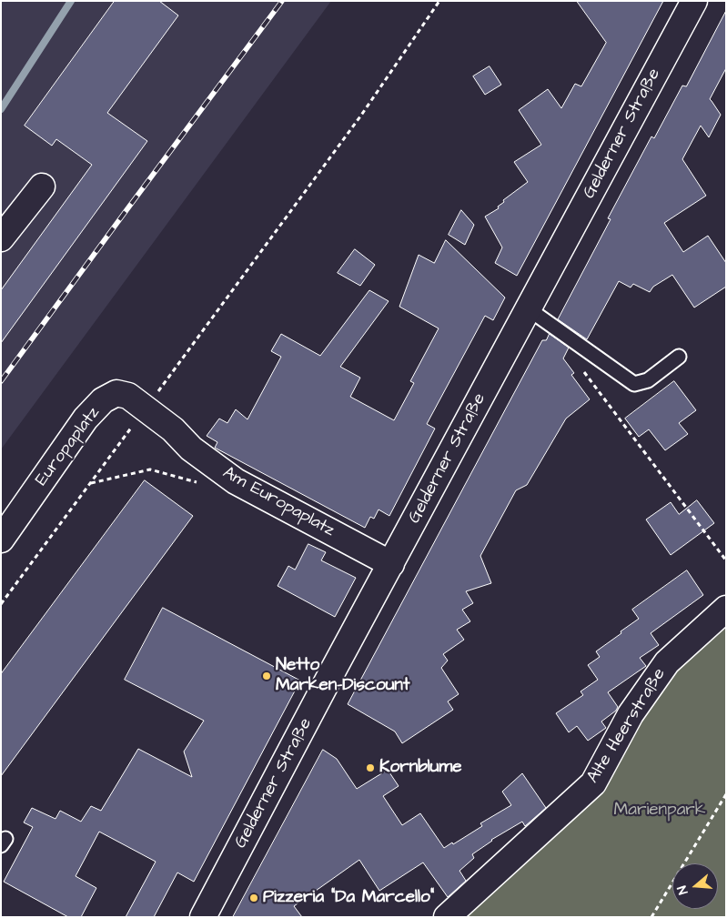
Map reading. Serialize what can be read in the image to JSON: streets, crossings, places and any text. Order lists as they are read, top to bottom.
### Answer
{
  "streets": {
    "street": [
      "Gelderner Straße",
      "Europaplatz",
      "Am Europaplatz",
      "Alte Heerstraße"
    ]
  },
  "crossings": [
    ["Gelderner Straße", "Am Europaplatz"],
    ["Europaplatz", "Am Europaplatz"]
  ],
  "parks": ["Marienpark"],
  "places": ["Netto Marken-Discount", "Kornblume", "Pizzeria \"Da Marcello\""],
  "north": "left"
}
